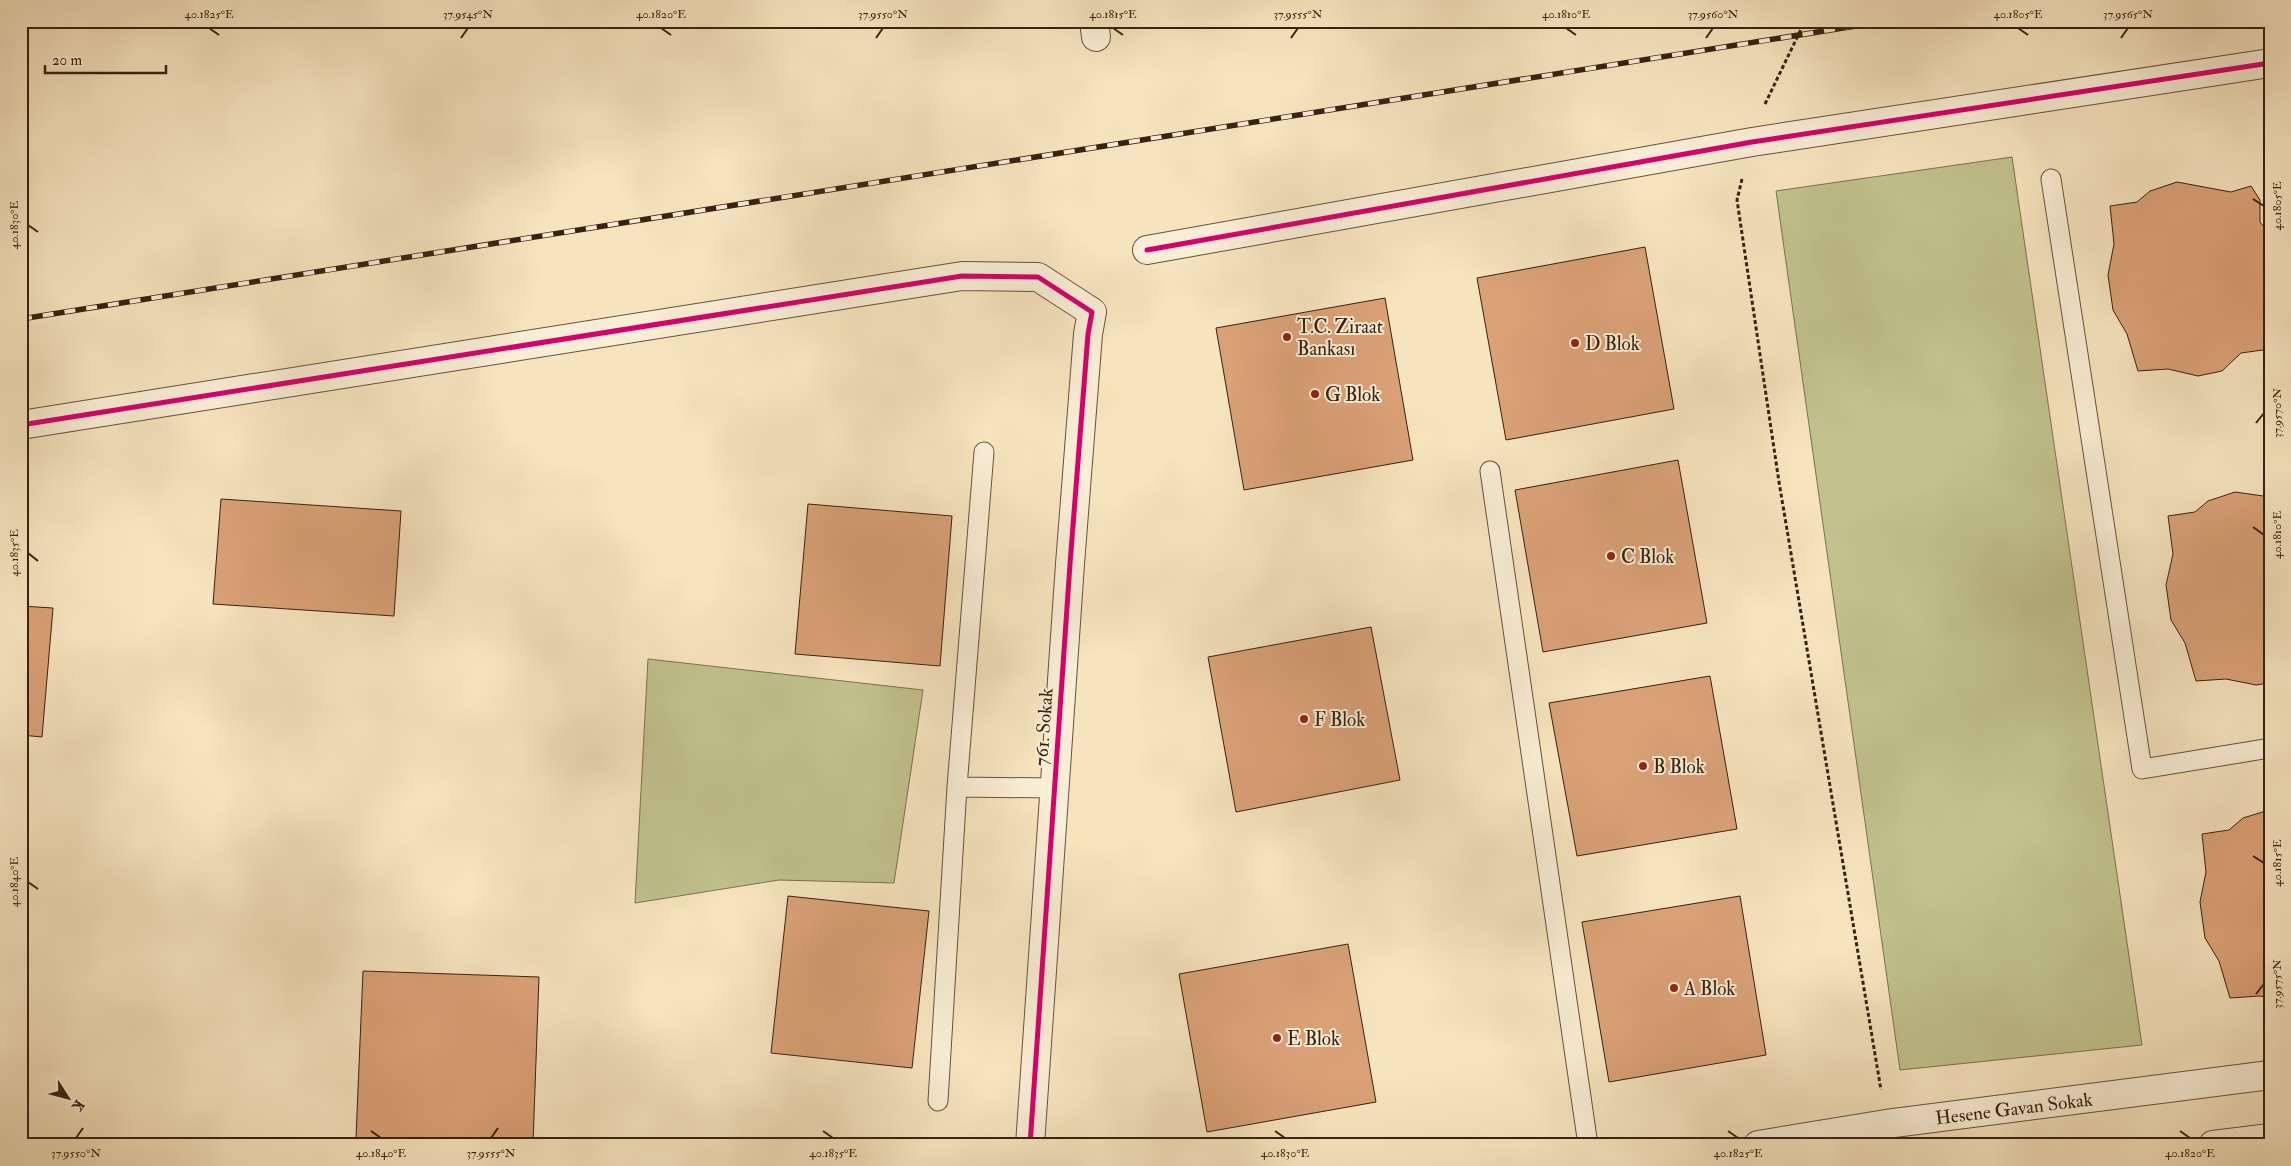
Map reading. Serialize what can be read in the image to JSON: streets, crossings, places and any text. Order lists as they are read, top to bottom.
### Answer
{
  "streets": {
    "street": ["761. Sokak", "Hesene Gavan Sokak"]
  },
  "places": [
    "T.C. Ziraat Bankası",
    "D Blok",
    "G Blok",
    "C Blok",
    "F Blok",
    "B Blok",
    "A Blok",
    "E Blok"
  ],
  "scale_bar": "20 m",
  "north": "bottom right",
  "coordinates": [
    "40.1825°E",
    "37.9545°N",
    "40.1820°E",
    "37.9550°N",
    "40.1815°E",
    "37.9555°N",
    "40.1810°E",
    "37.9560°N",
    "40.1805°E",
    "37.9565°N",
    "40.1830°E",
    "37.9570°N",
    "40.1835°E",
    "40.1840°E",
    "37.9575°N"
  ]
}
